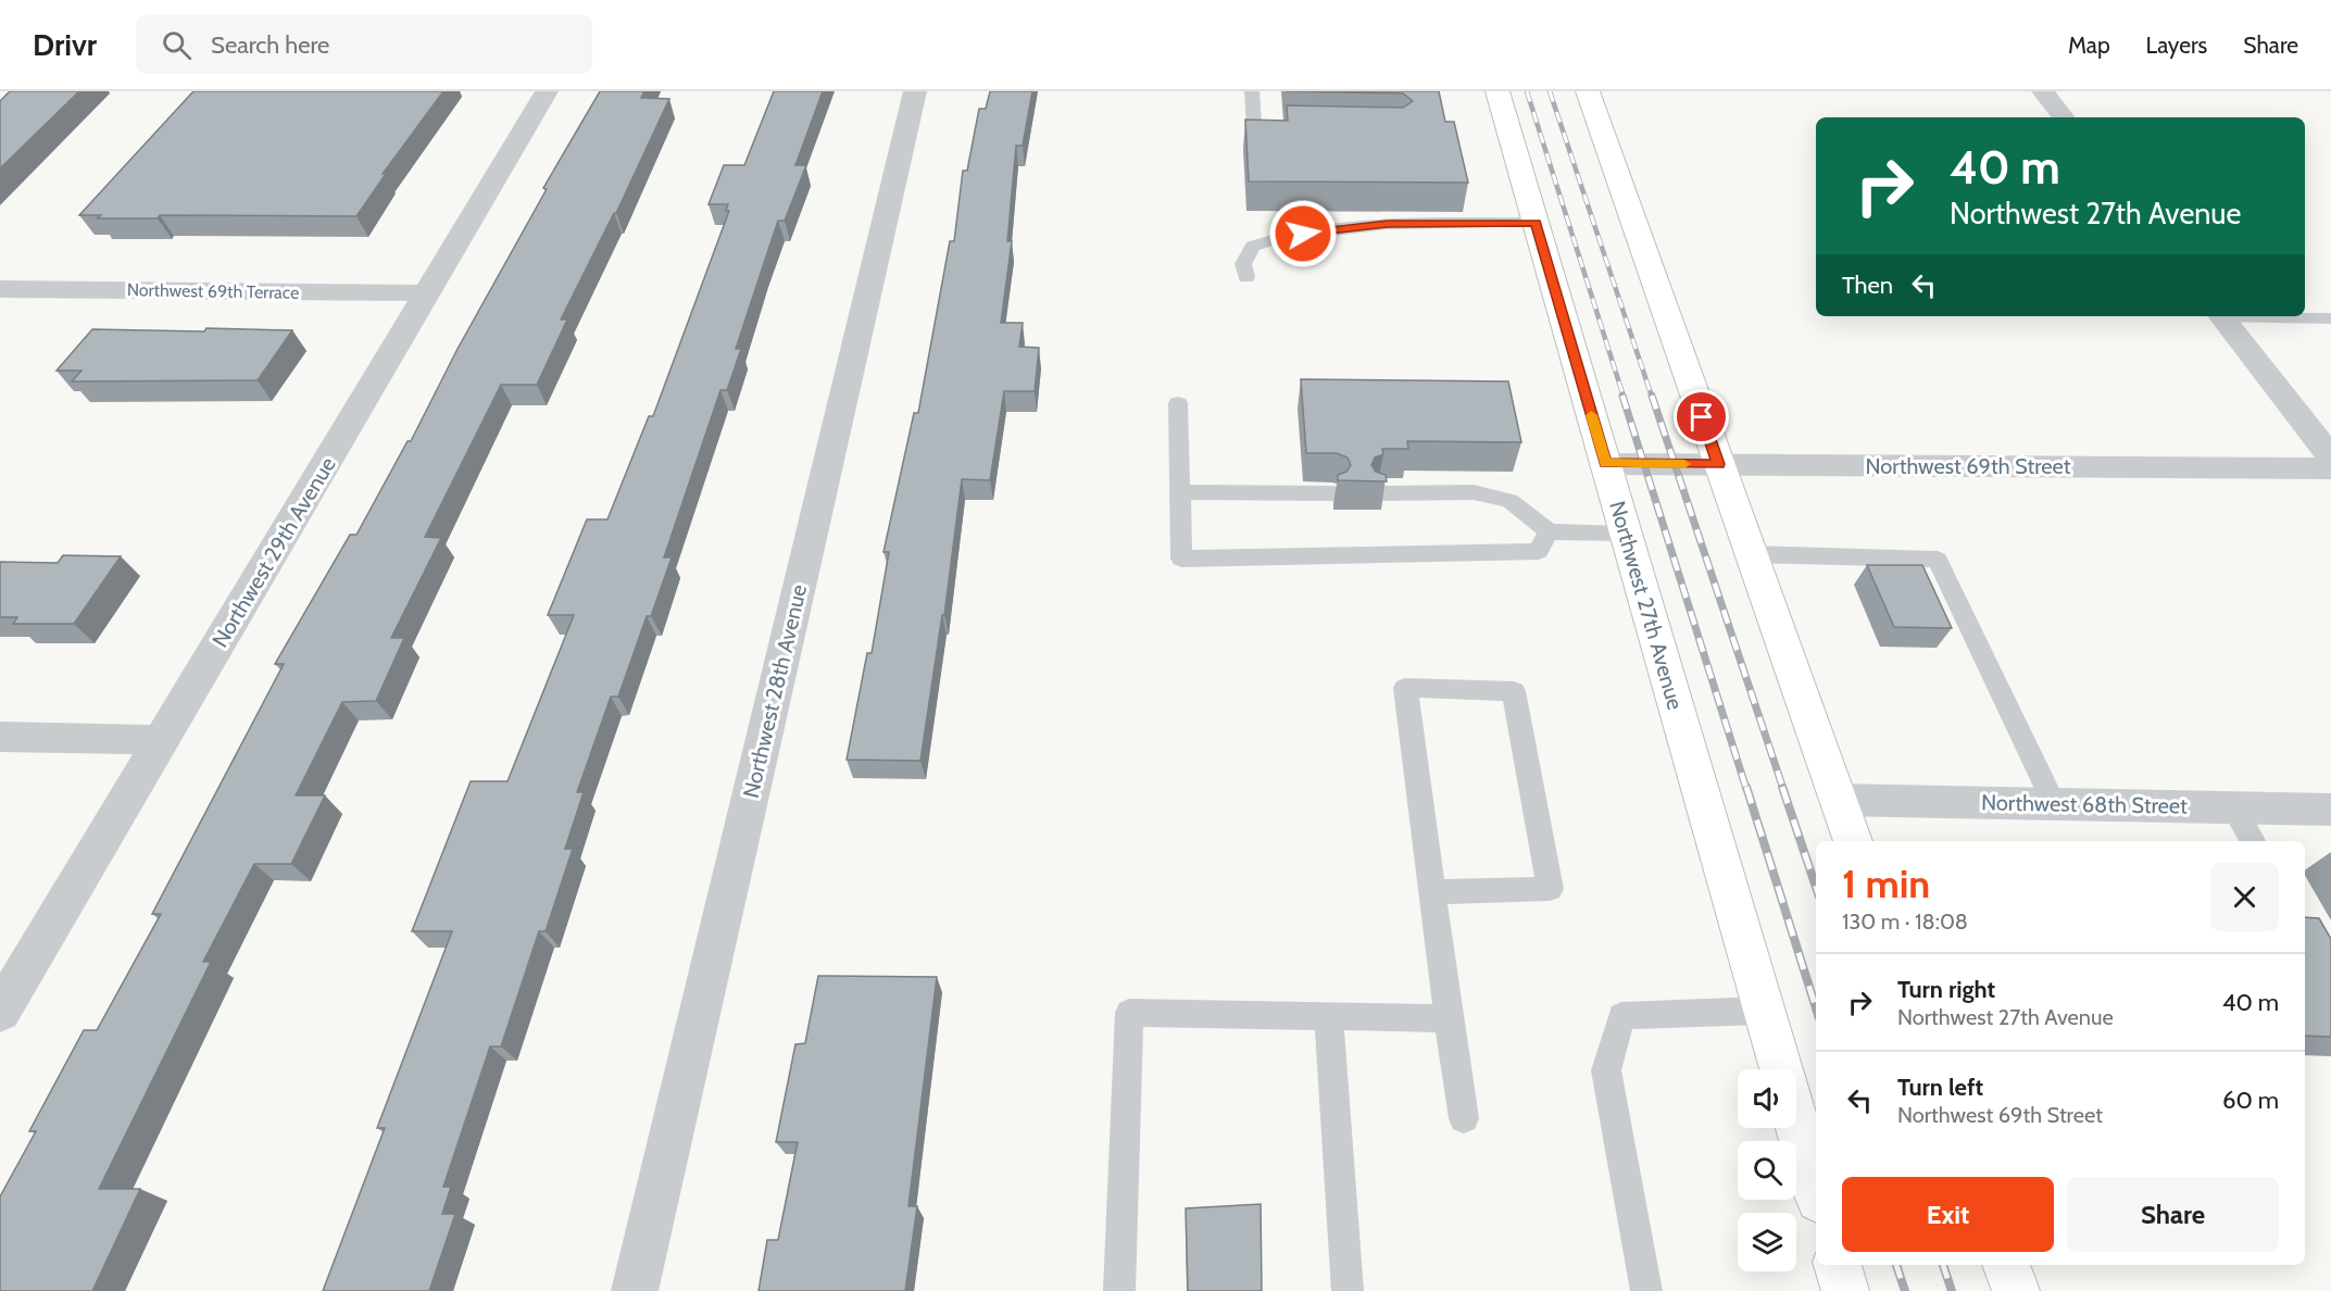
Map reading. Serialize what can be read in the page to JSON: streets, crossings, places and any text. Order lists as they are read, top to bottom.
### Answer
{
  "streets": {
    "main road": ["Northwest 27th Avenue"],
    "street": [
      "Northwest 69th Terrace",
      "Northwest 69th Street",
      "Northwest 29th Avenue",
      "Northwest 28th Avenue",
      "Northwest 68th Street"
    ]
  },
  "crossings": [
    ["Northwest 69th Terrace", "Northwest 29th Avenue"],
    ["Northwest 69th Street", "Northwest 27th Avenue"]
  ],
  "page": {
    "header": "Drivr",
    "search": "Search here",
    "nav": ["Map", "Layers", "Share"],
    "turn": ["40 m", "Northwest 27th Avenue"],
    "then": "Then",
    "heading": ["1 min", "130 m · 18:08"],
    "list": [
      {
        "name": "Turn right",
        "note": "Northwest 27th Avenue",
        "value": "40 m"
      },
      {
        "name": "Turn left",
        "note": "Northwest 69th Street",
        "value": "60 m"
      }
    ],
    "buttons": ["Exit", "Share"]
  }
}
